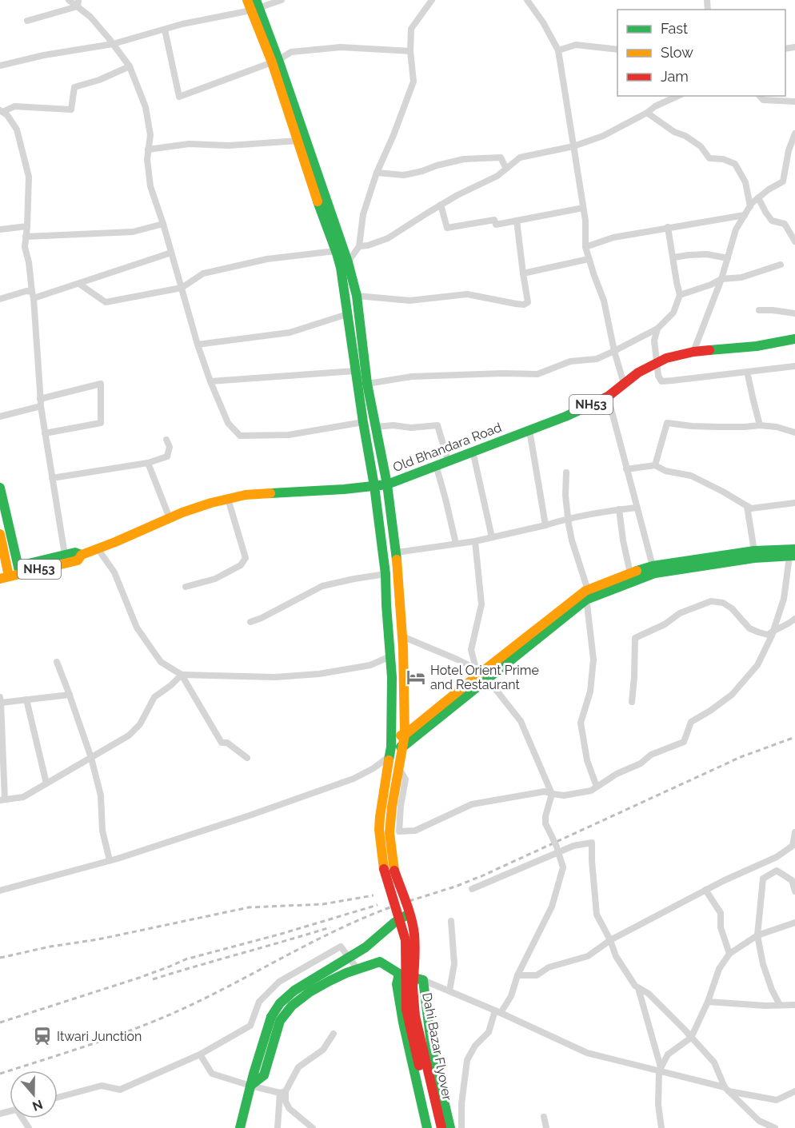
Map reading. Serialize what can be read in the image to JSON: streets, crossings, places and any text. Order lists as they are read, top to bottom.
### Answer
{
  "streets": {
    "main road": ["NH53", "Old Bhandara Road", "Dahi Bazar Flyover"]
  },
  "crossings": [
    ["NH53", "Old Bhandara Road"],
    ["Old Bhandara Road", "Dahi Bazar Flyover"]
  ],
  "places": {
    "hotel": ["Hotel Orient Prime and Restaurant"],
    "station": ["Itwari Junction"]
  },
  "legend": ["Fast", "Slow", "Jam"],
  "north": "bottom"
}
